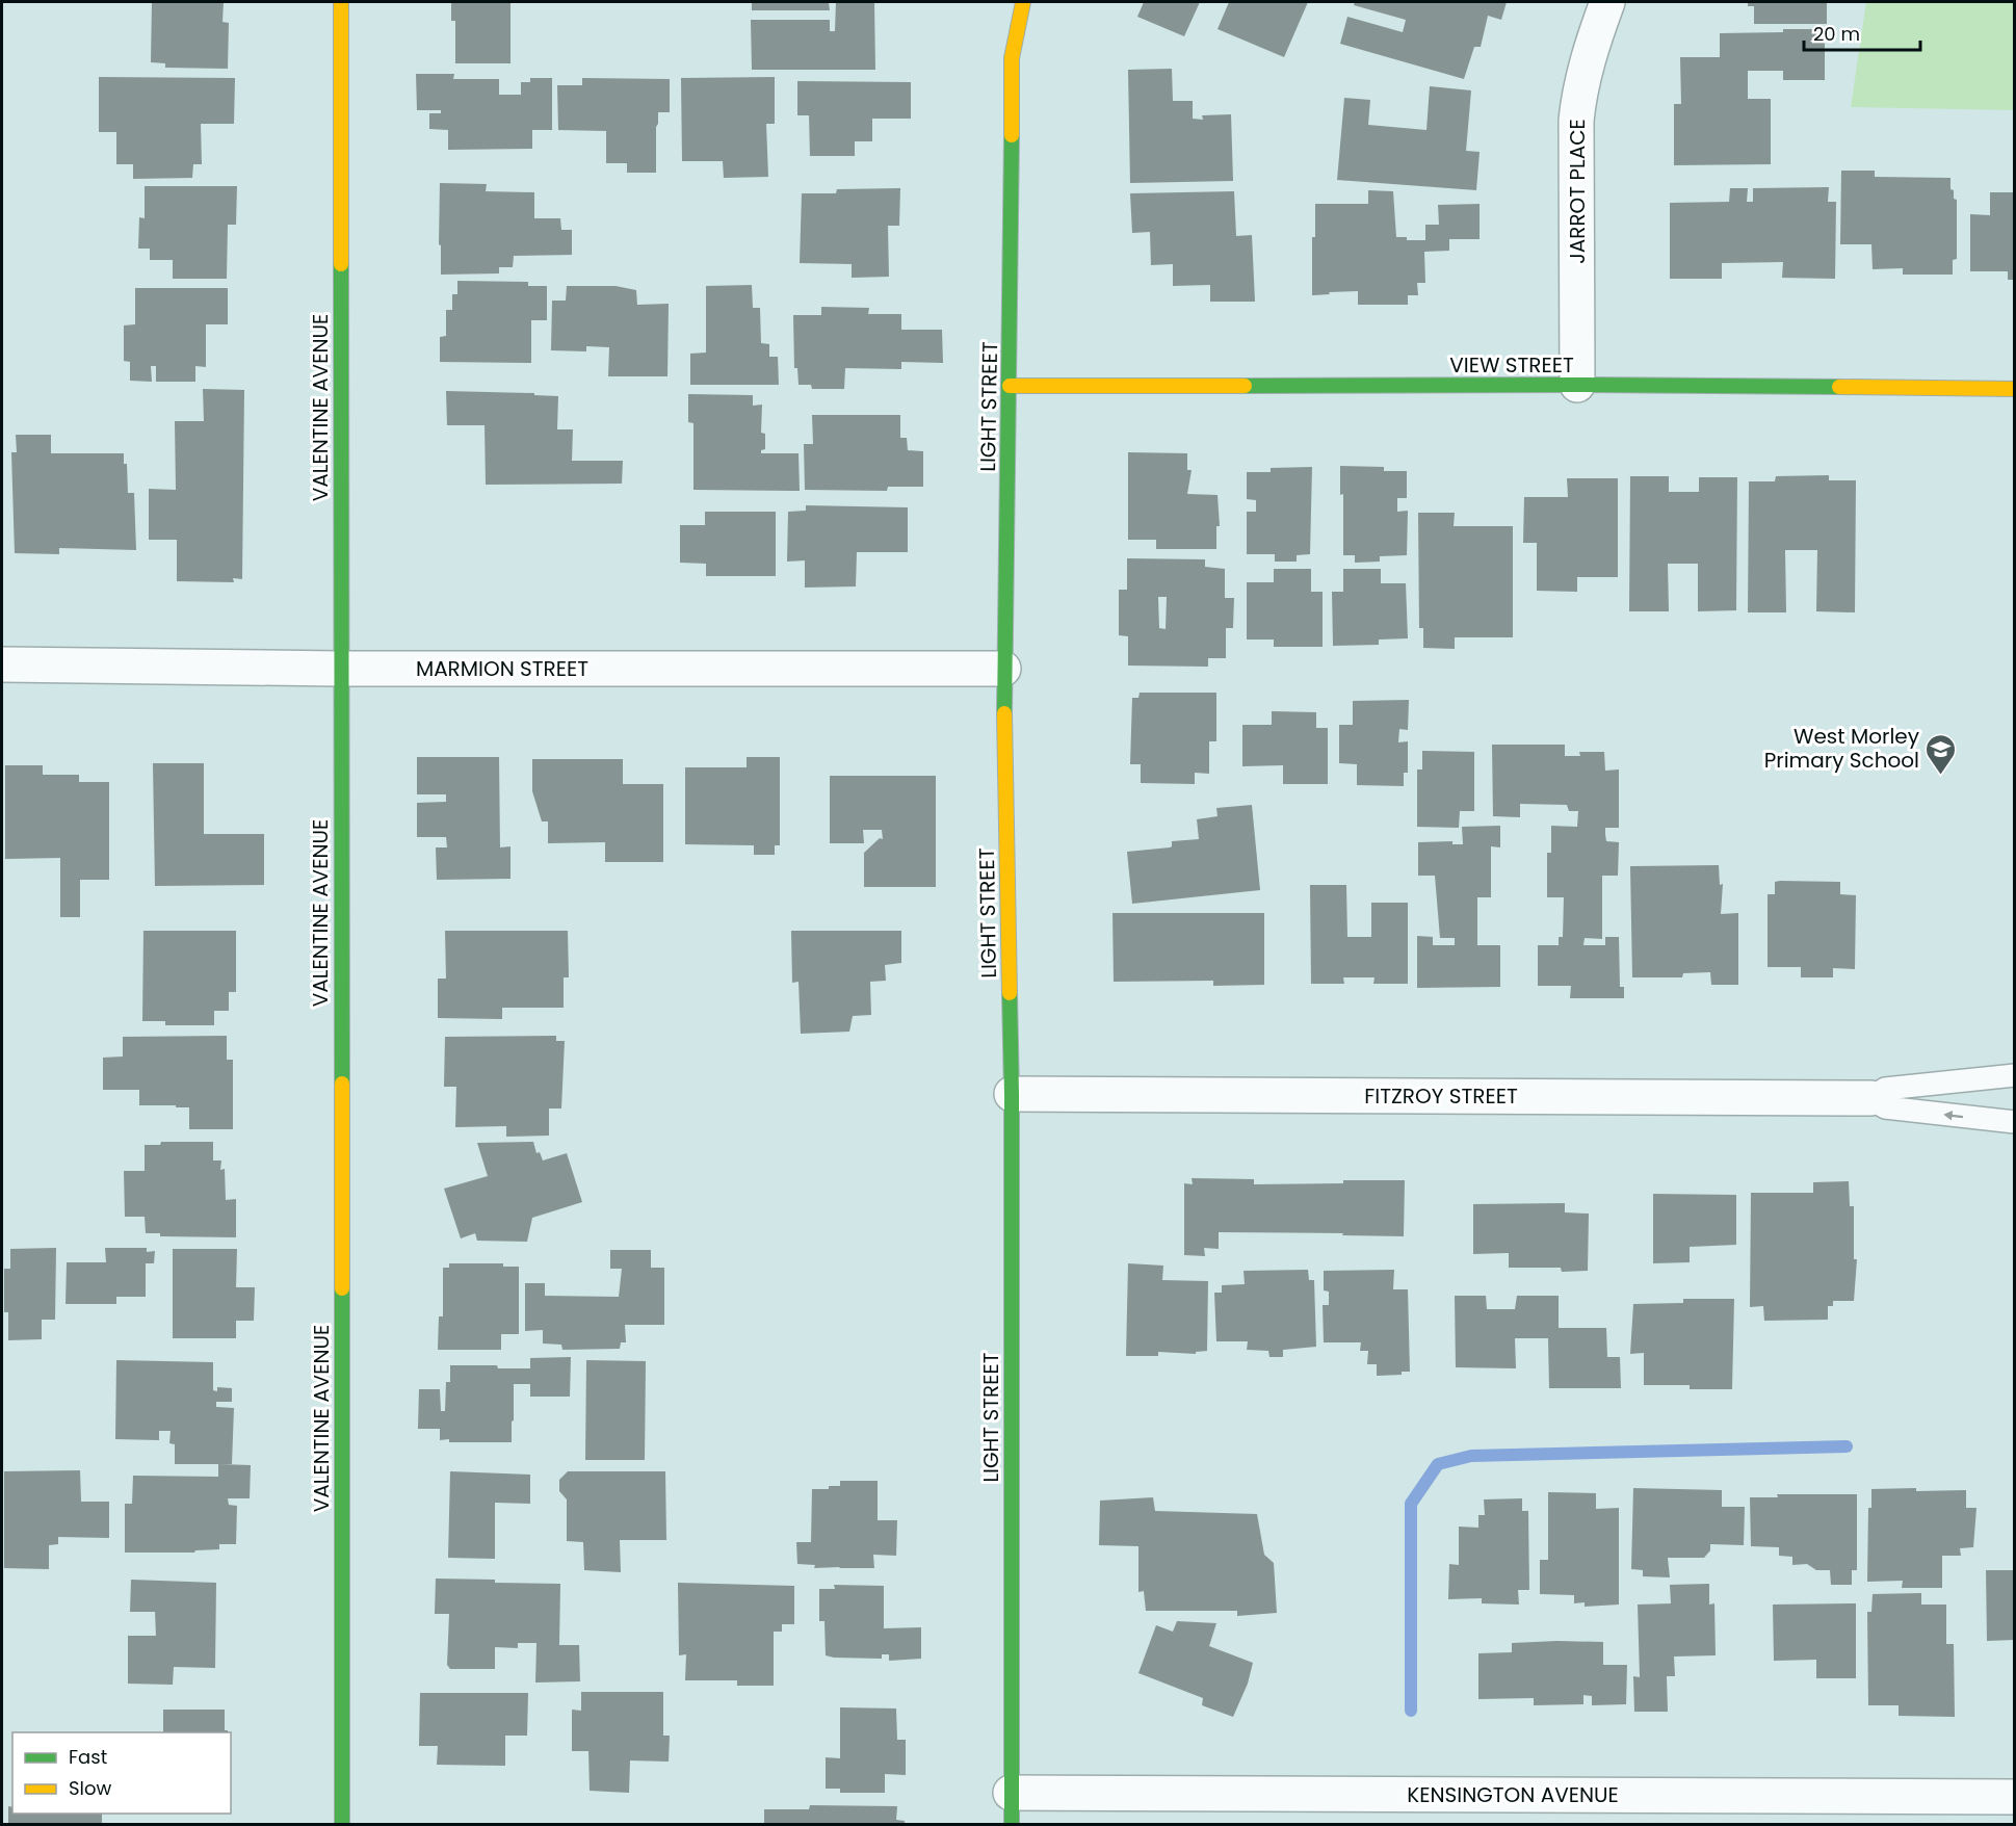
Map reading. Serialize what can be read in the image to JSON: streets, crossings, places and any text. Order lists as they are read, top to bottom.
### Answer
{
  "streets": {
    "street": [
      "JARROT PLACE",
      "VIEW STREET",
      "LIGHT STREET",
      "VALENTINE AVENUE",
      "MARMION STREET",
      "FITZROY STREET",
      "KENSINGTON AVENUE"
    ]
  },
  "crossings": [
    ["JARROT PLACE", "VIEW STREET"],
    ["VIEW STREET", "LIGHT STREET"],
    ["LIGHT STREET", "MARMION STREET"],
    ["LIGHT STREET", "FITZROY STREET"],
    ["LIGHT STREET", "KENSINGTON AVENUE"],
    ["VALENTINE AVENUE", "MARMION STREET"]
  ],
  "places": {
    "school or university": ["West Morley Primary School"]
  },
  "legend": ["Fast", "Slow"],
  "scale_bar": "20 m"
}
